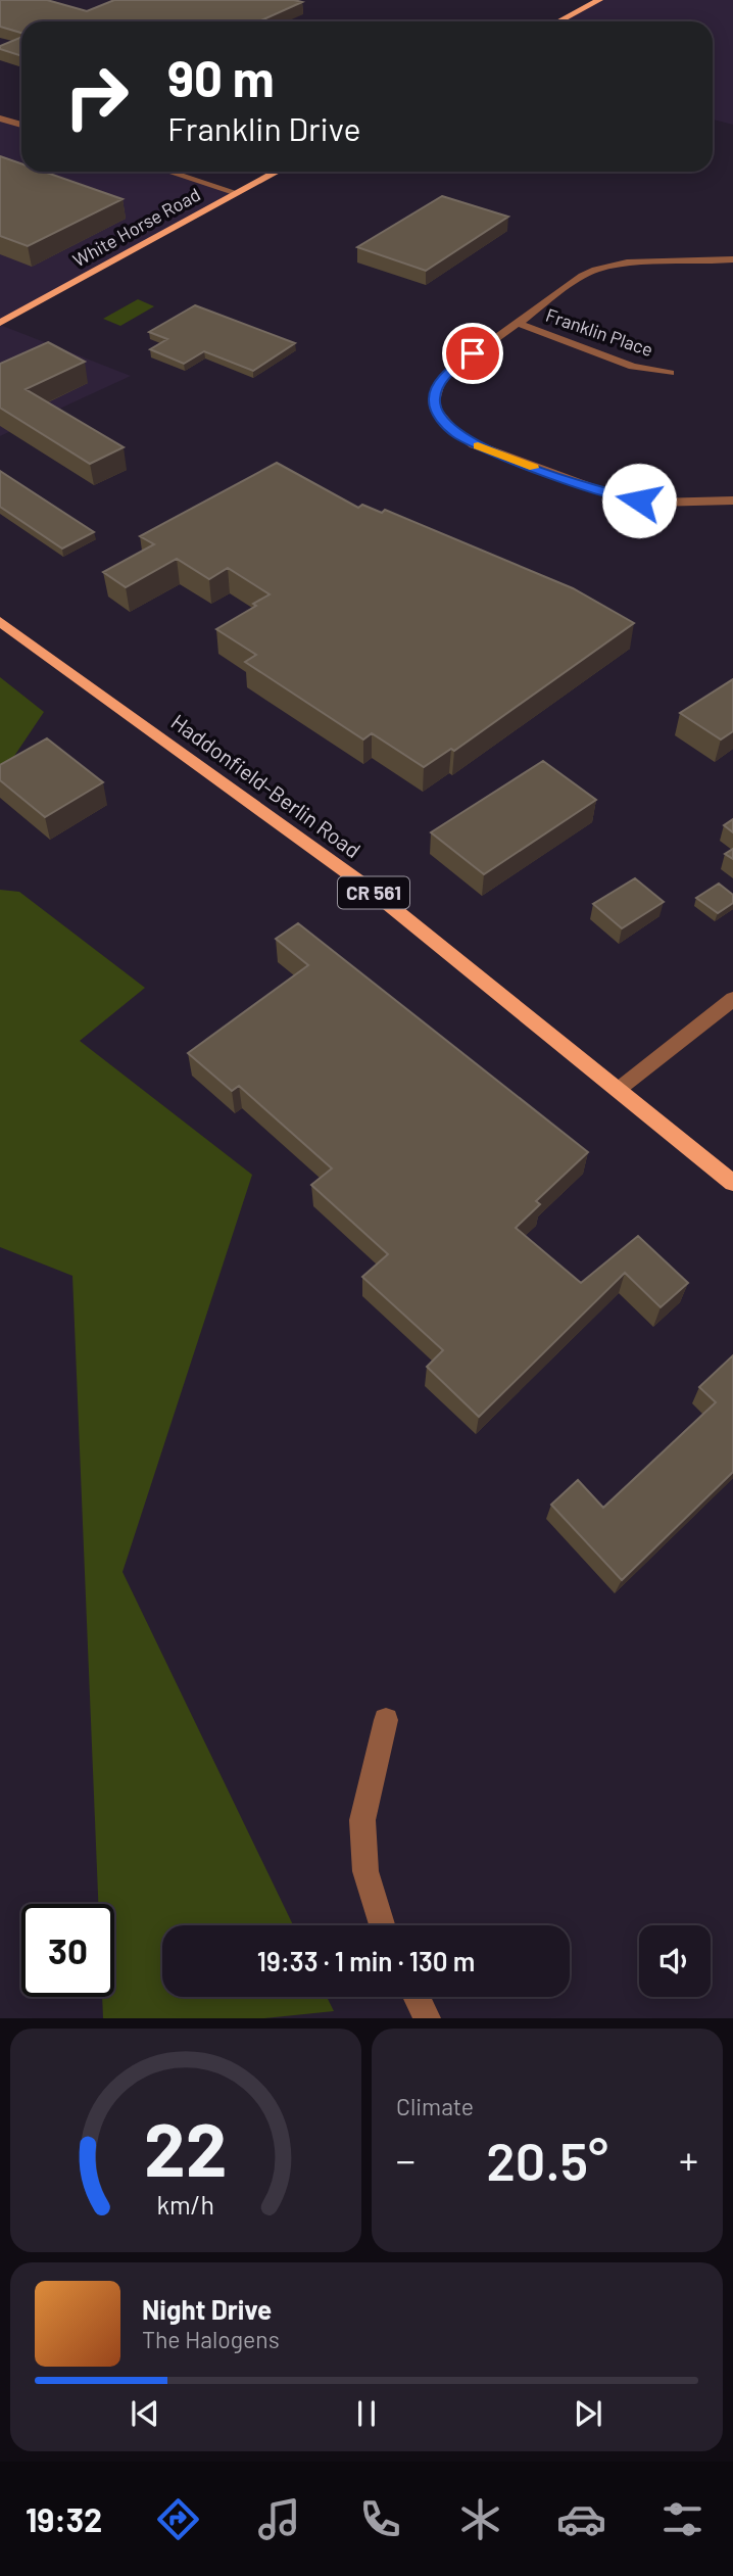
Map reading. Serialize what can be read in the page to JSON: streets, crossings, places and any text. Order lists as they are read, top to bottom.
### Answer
{
  "streets": {
    "main road": ["White Horse Road", "Haddonfield-Berlin Road", "CR 561"],
    "street": ["Franklin Place"]
  },
  "page": {
    "turn": ["90 m", "Franklin Drive"],
    "limit": "30",
    "trip": "19:33 · 1 min · 130 m",
    "tile": "Climate",
    "heat": ["−", "20.5°", "+"],
    "song": ["Night Drive", "The Halogens"],
    "tabs": "19:32",
    "gauge": ["22", "km/h"]
  }
}
